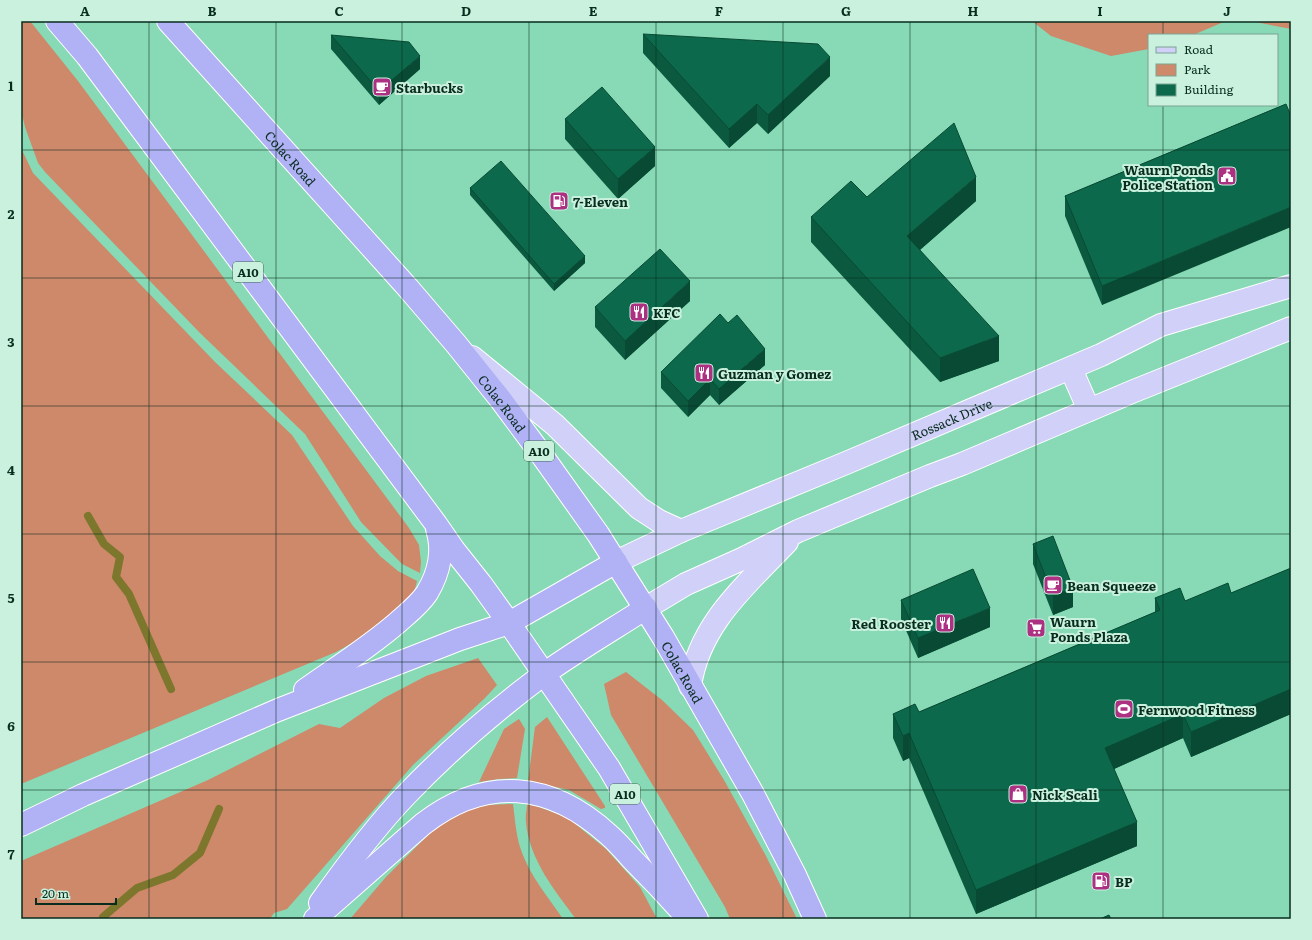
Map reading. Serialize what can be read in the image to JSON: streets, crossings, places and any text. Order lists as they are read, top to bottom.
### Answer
{
  "streets": {
    "highway": ["Colac Road", "A10"],
    "main road": ["Rossack Drive"]
  },
  "crossings": [
    ["Colac Road", "Rossack Drive"]
  ],
  "places": {
    "cafe": ["Starbucks", "Bean Squeeze"],
    "public building": ["Waurn Ponds Police Station"],
    "fuel station": ["7-Eleven", "BP"],
    "restaurant": ["KFC", "Guzman y Gomez", "Red Rooster"],
    "supermarket": ["Waurn Ponds Plaza"],
    "sports": ["Fernwood Fitness"],
    "shop": ["Nick Scali"]
  },
  "legend": ["Road", "Park", "Building"],
  "scale_bar": "20 m",
  "grid": {
    "columns": [
      "A",
      "B",
      "C",
      "D",
      "E",
      "F",
      "G",
      "H",
      "I",
      "J"
    ],
    "rows": [
      "1",
      "2",
      "3",
      "4",
      "5",
      "6",
      "7"
    ]
  }
}
